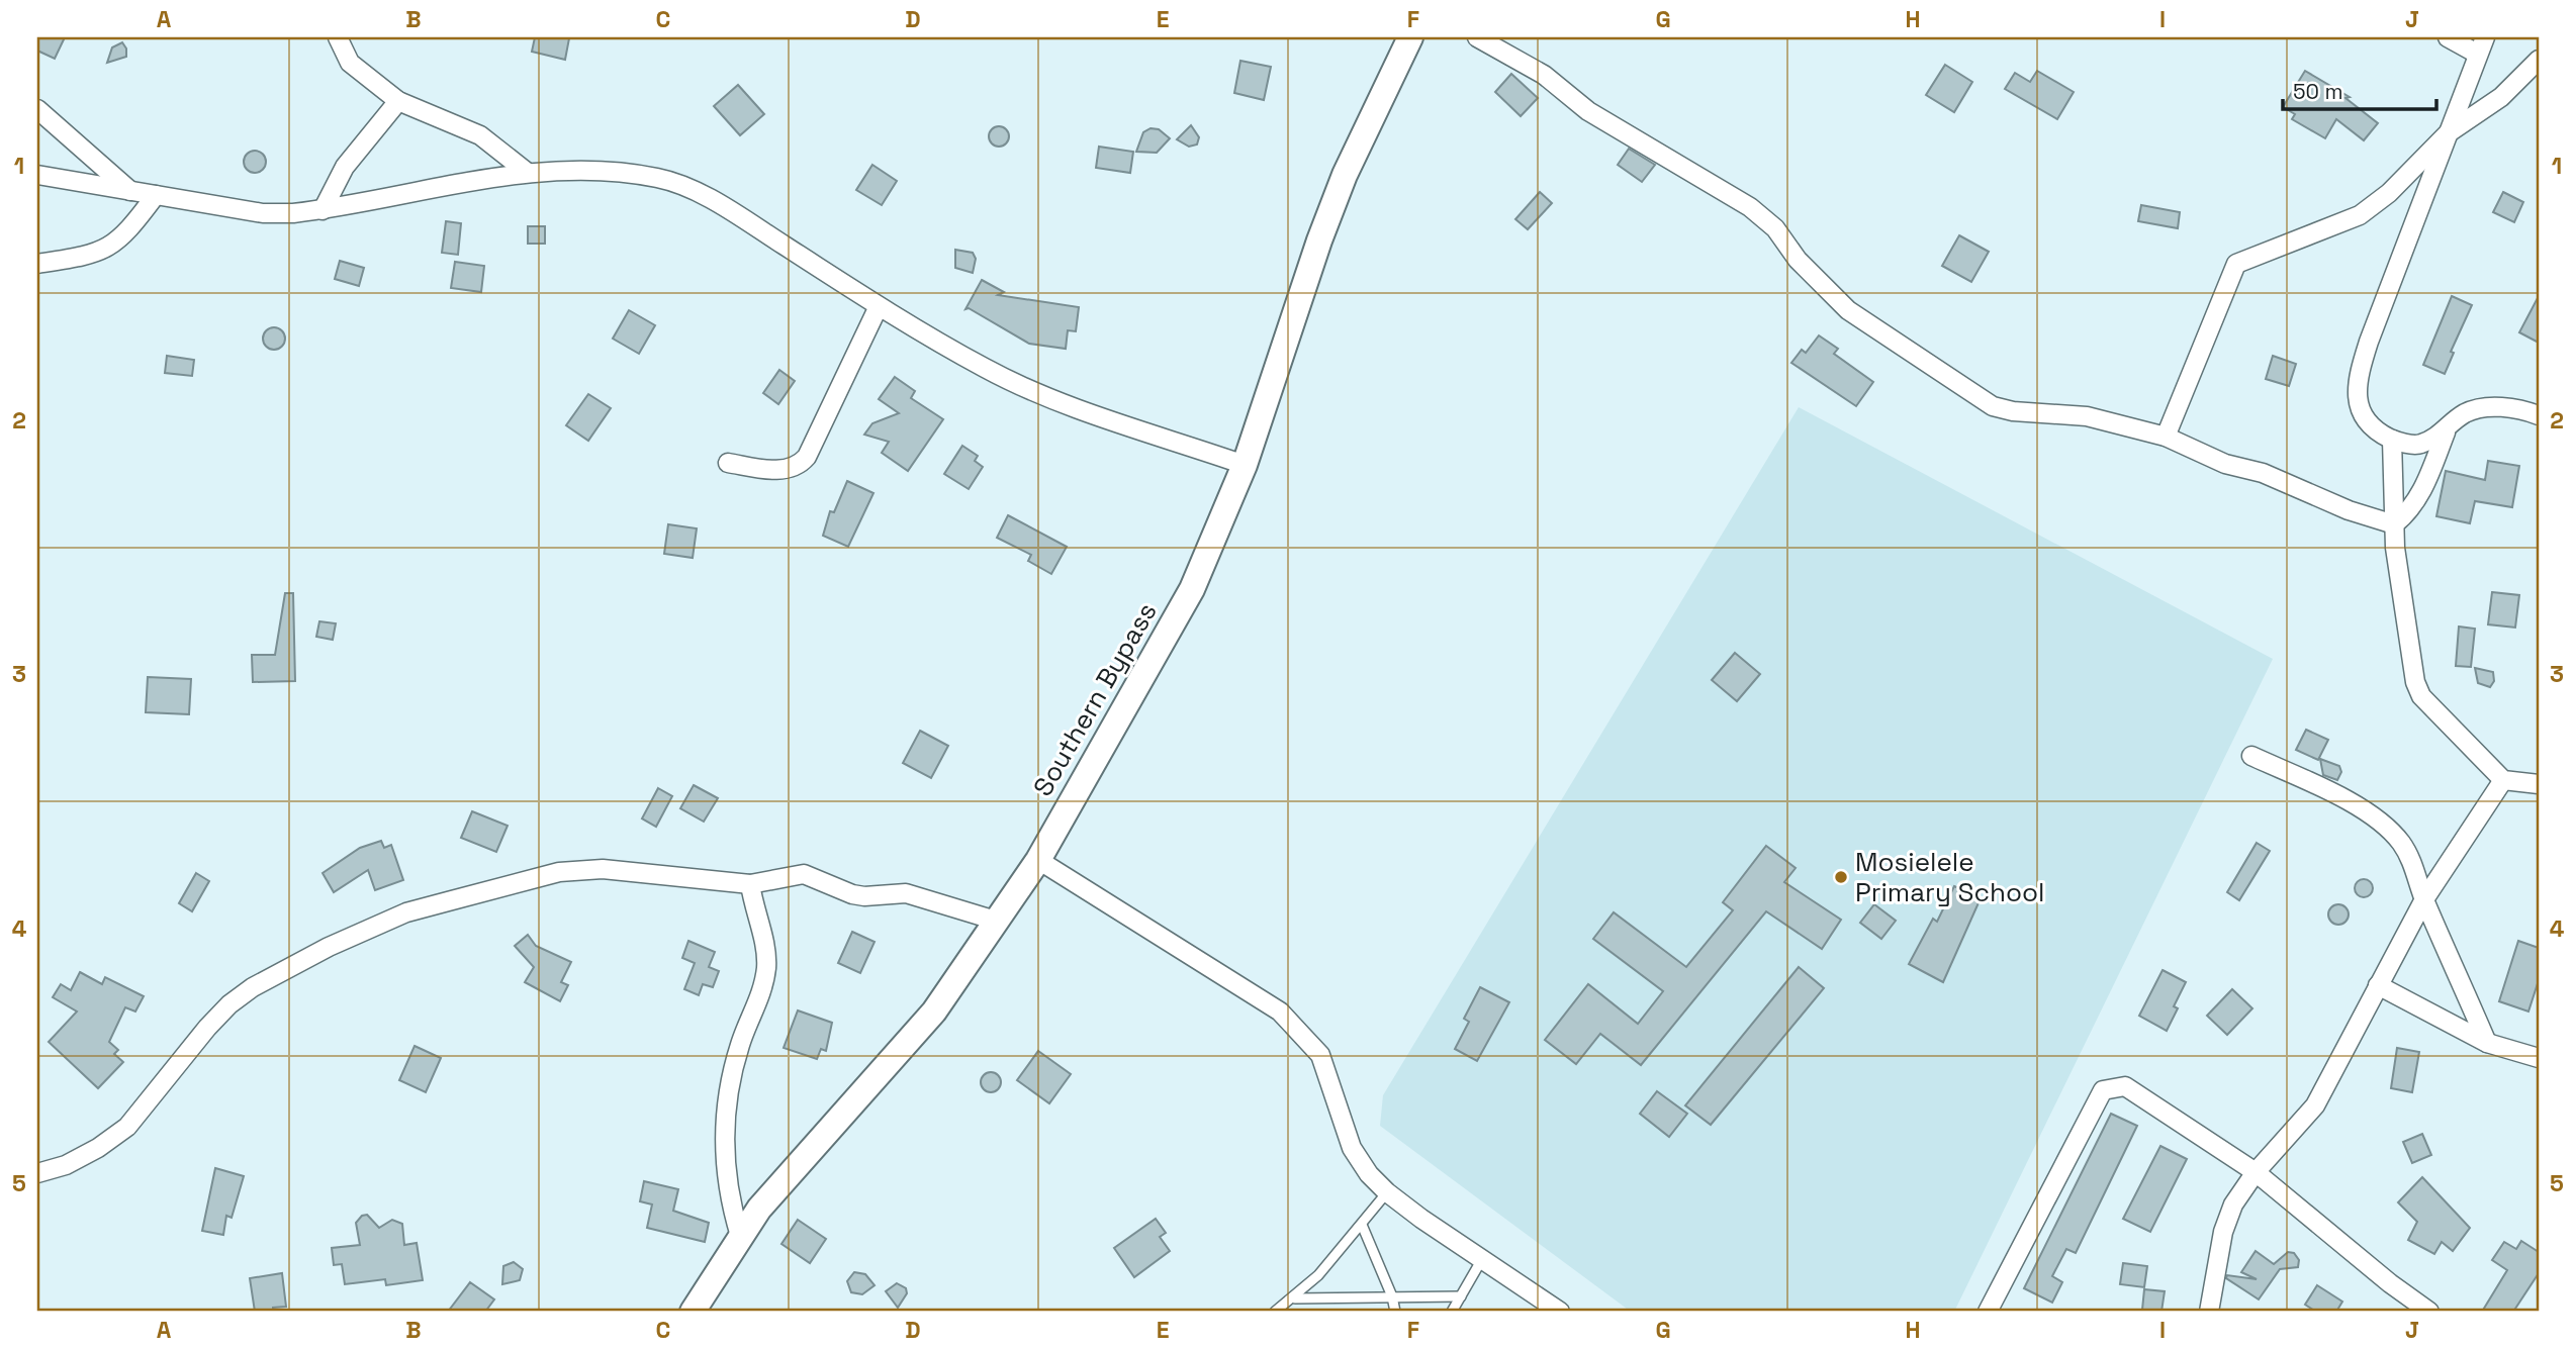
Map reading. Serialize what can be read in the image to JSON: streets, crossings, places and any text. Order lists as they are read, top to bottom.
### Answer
{
  "streets": {
    "street": ["Southern Bypass"]
  },
  "places": ["Mosielele Primary School"],
  "scale_bar": "50 m",
  "grid": {
    "columns": [
      "A",
      "B",
      "C",
      "D",
      "E",
      "F",
      "G",
      "H",
      "I",
      "J"
    ],
    "rows": [
      "1",
      "2",
      "3",
      "4",
      "5"
    ]
  }
}
